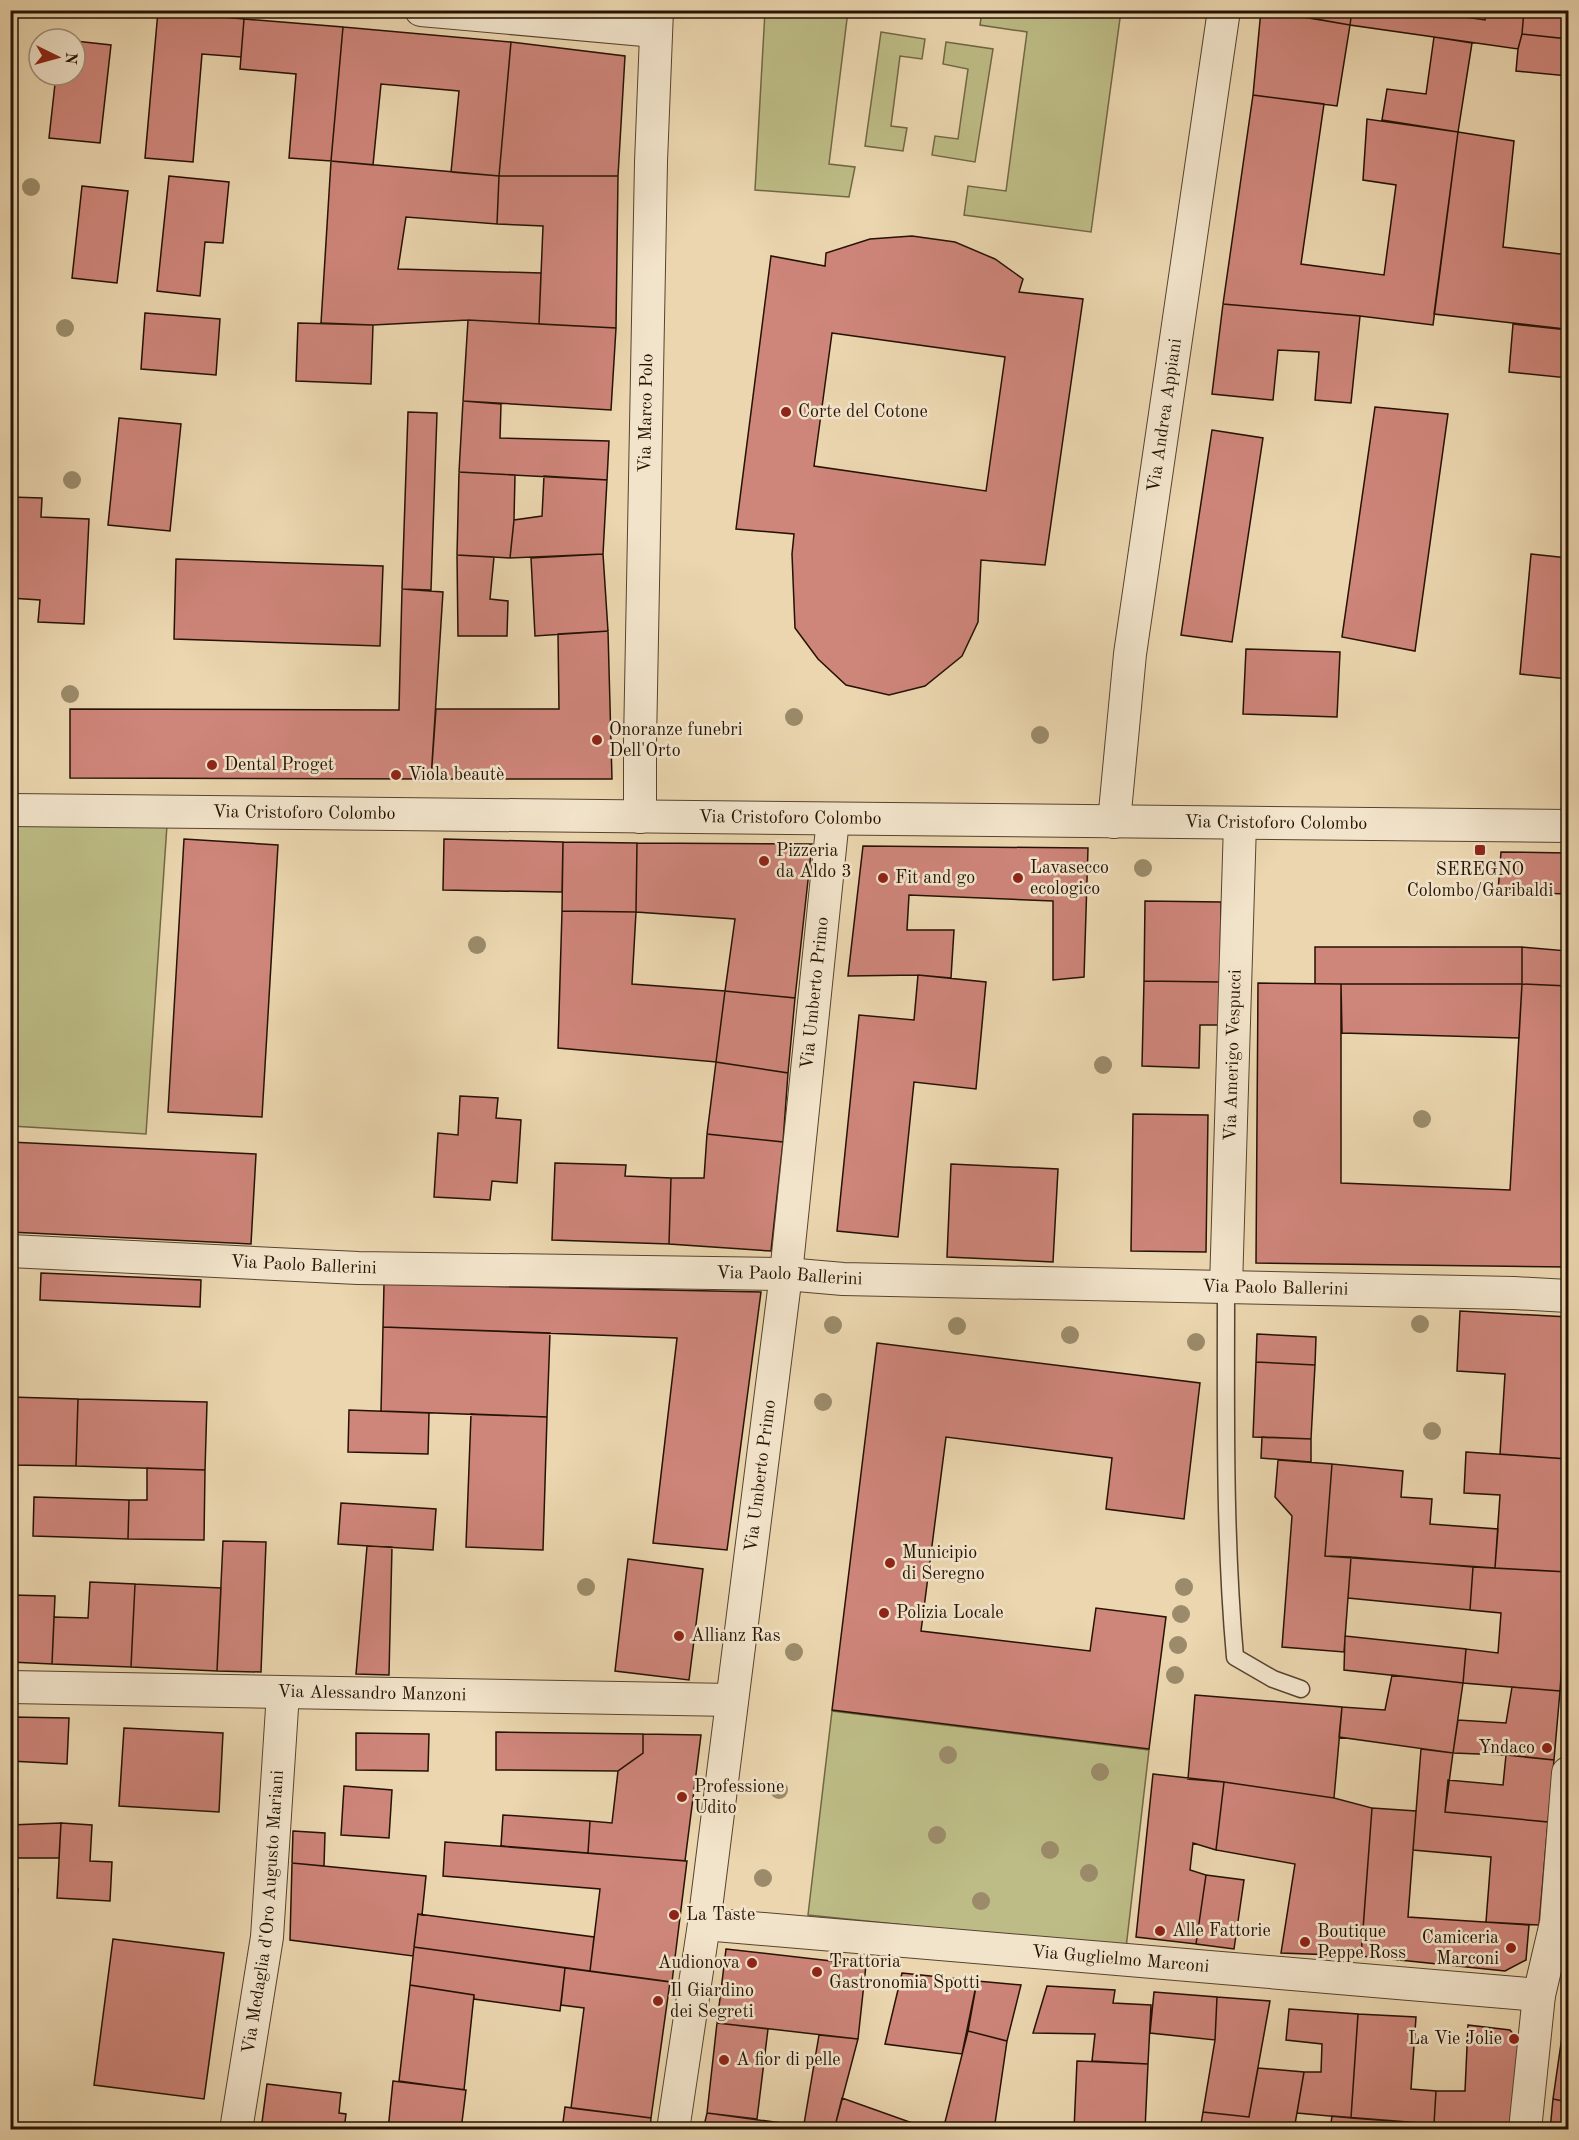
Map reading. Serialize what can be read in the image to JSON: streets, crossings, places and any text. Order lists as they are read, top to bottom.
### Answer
{
  "streets": {
    "street": [
      "Via Marco Polo",
      "Via Andrea Appiani",
      "Via Cristoforo Colombo",
      "Via Umberto Primo",
      "Via Amerigo Vespucci",
      "Via Paolo Ballerini",
      "Via Alessandro Manzoni",
      "Via Medaglia d'Oro Augusto Mariani",
      "Via Guglielmo Marconi"
    ]
  },
  "crossings": [
    ["Via Marco Polo", "Via Cristoforo Colombo"],
    ["Via Andrea Appiani", "Via Cristoforo Colombo"],
    ["Via Cristoforo Colombo", "Via Umberto Primo"],
    ["Via Cristoforo Colombo", "Via Amerigo Vespucci"],
    ["Via Umberto Primo", "Via Paolo Ballerini"],
    ["Via Umberto Primo", "Via Alessandro Manzoni"],
    ["Via Umberto Primo", "Via Guglielmo Marconi"],
    ["Via Amerigo Vespucci", "Via Paolo Ballerini"],
    ["Via Alessandro Manzoni", "Via Medaglia d'Oro Augusto Mariani"]
  ],
  "places": {
    "other": [
      "Corte del Cotone",
      "Onoranze funebri Dell'Orto",
      "Dental Proget",
      "Viola beautè",
      "Pizzeria da Aldo 3",
      "Fit and go",
      "Lavasecco ecologico",
      "Municipio di Seregno",
      "Polizia Locale",
      "Allianz Ras",
      "Yndaco",
      "Professione Udito",
      "La Taste",
      "Alle Fattorie",
      "Boutique Peppe Ross",
      "Camiceria Marconi",
      "Audionova",
      "Trattoria Gastronomia Spotti",
      "Il Giardino dei Segreti",
      "La Vie Jolie",
      "A fior di pelle"
    ],
    "transit": ["SEREGNO Colombo/Garibaldi"]
  },
  "north": "right"
}
